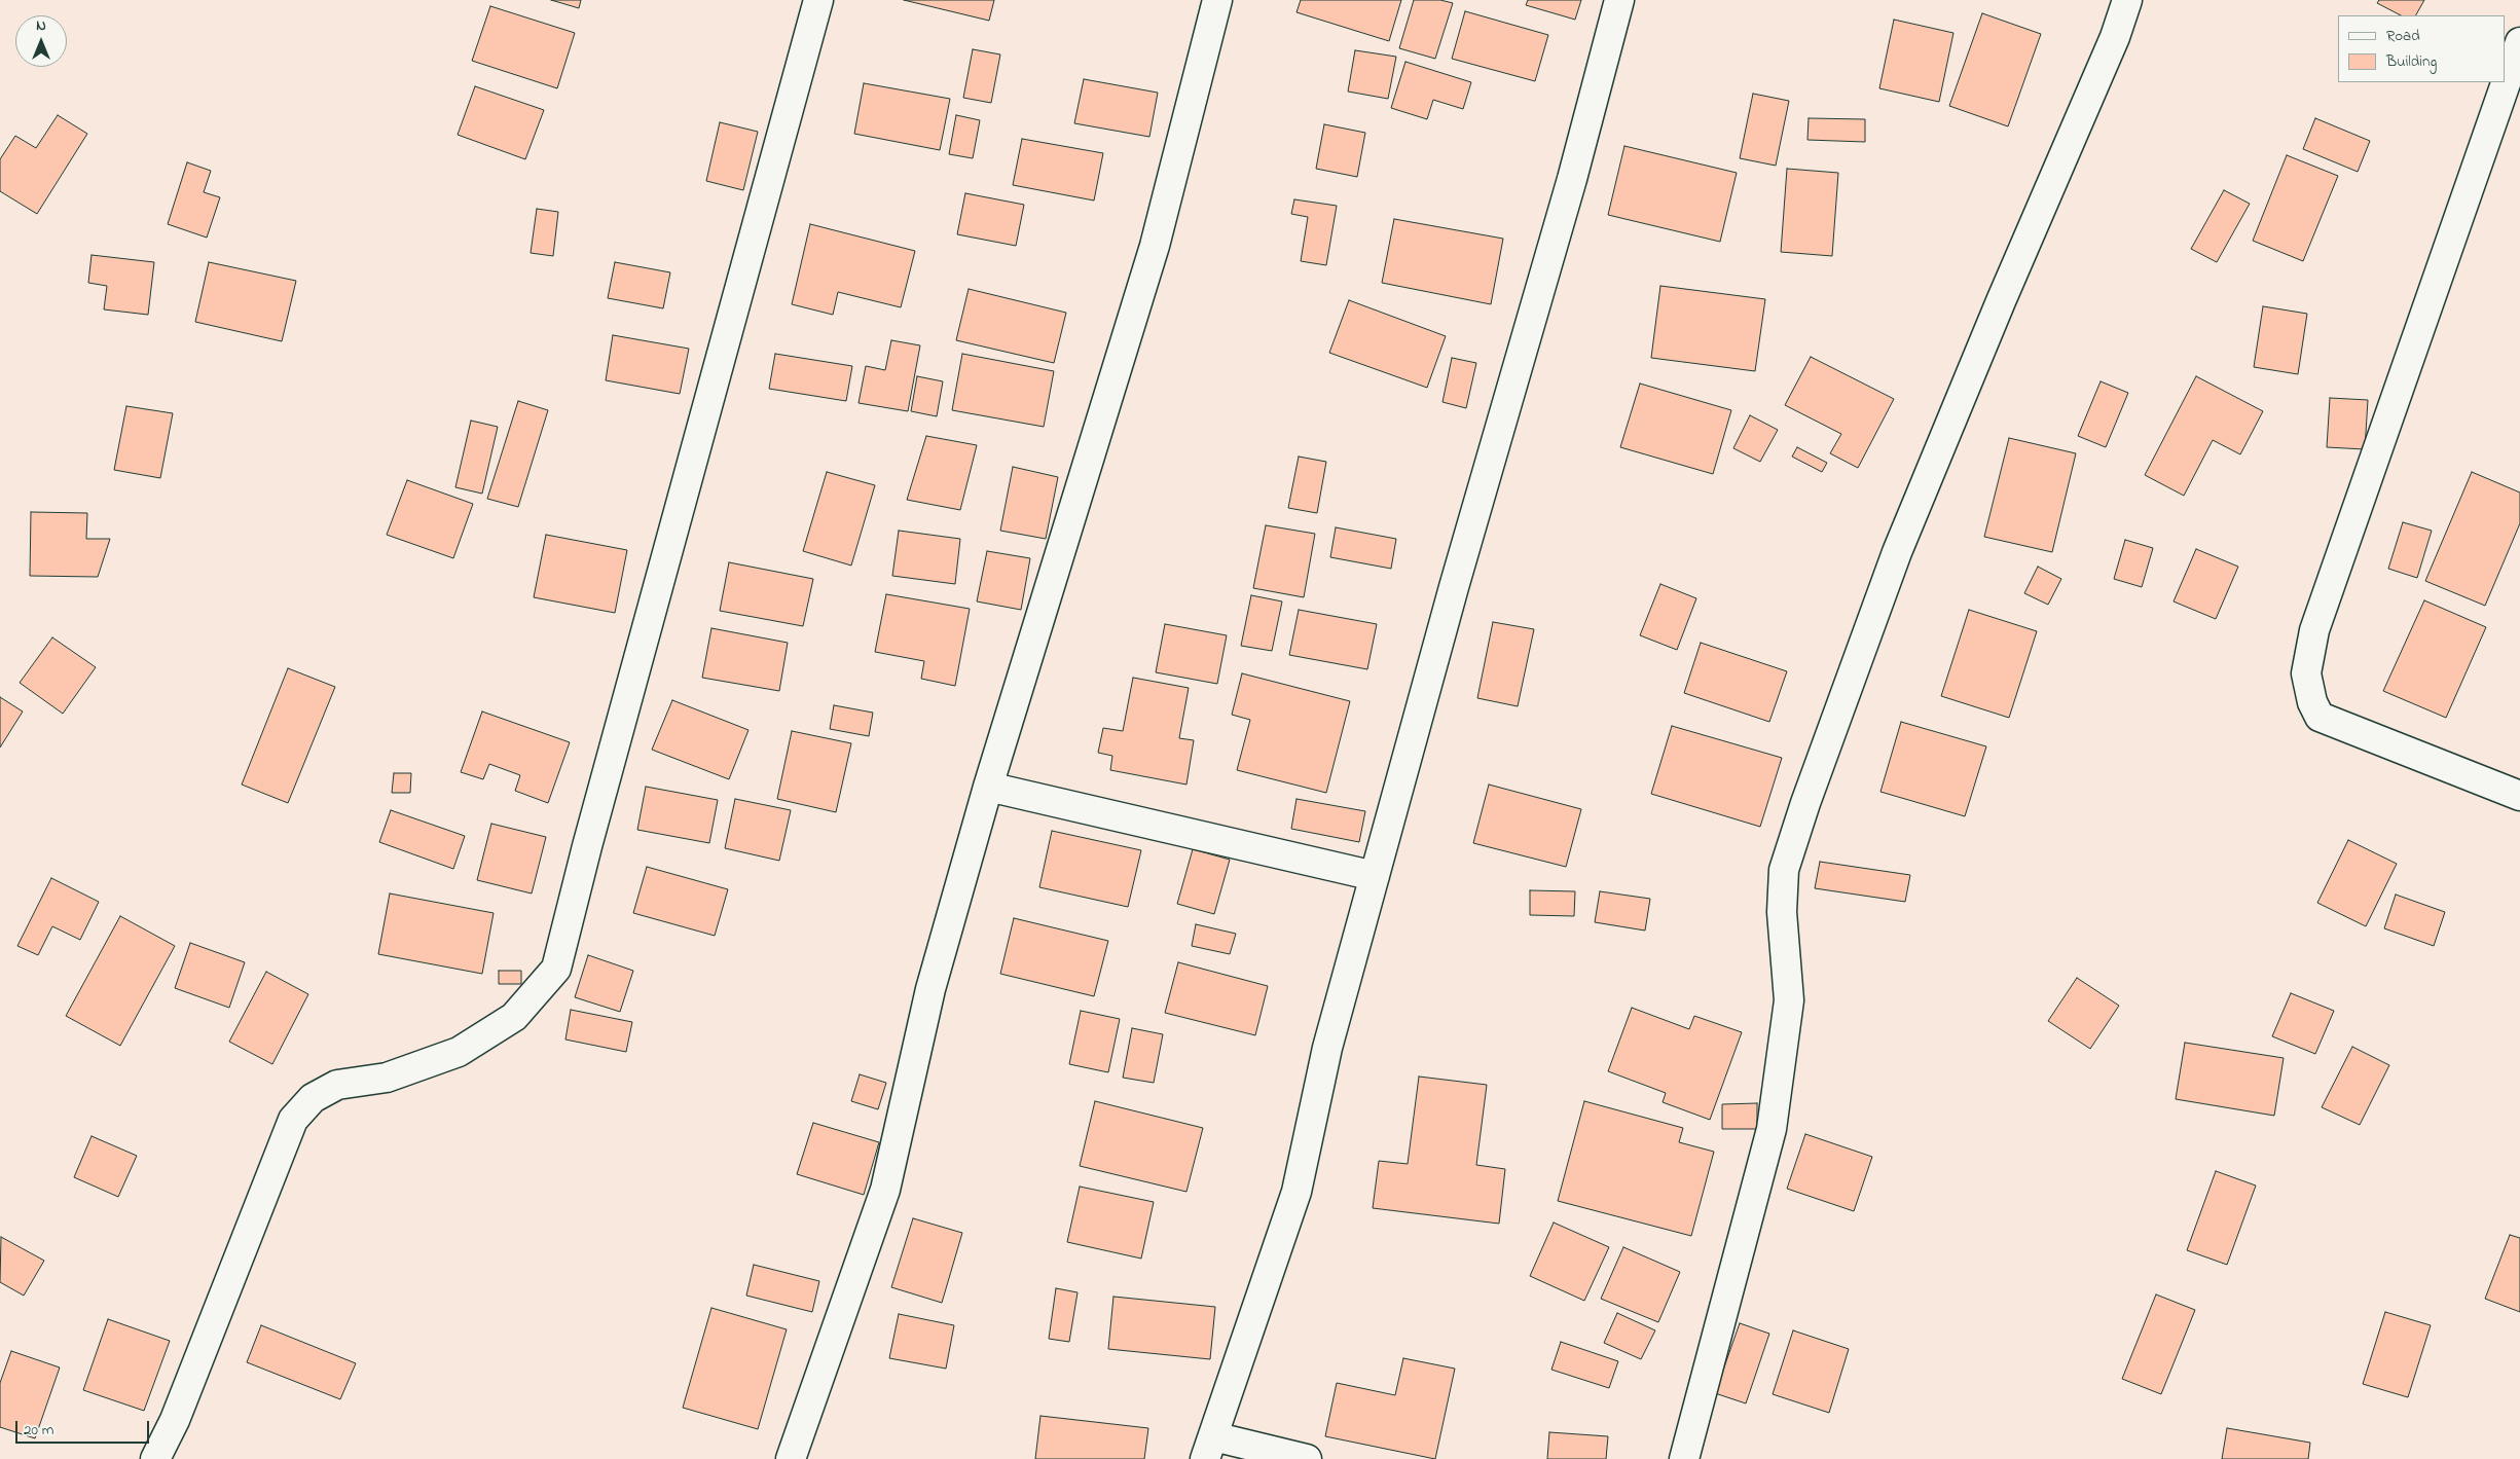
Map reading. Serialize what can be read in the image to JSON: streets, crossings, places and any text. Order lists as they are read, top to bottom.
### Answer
{
  "legend": ["Road", "Building"],
  "scale_bar": "20 m",
  "north": "top"
}
